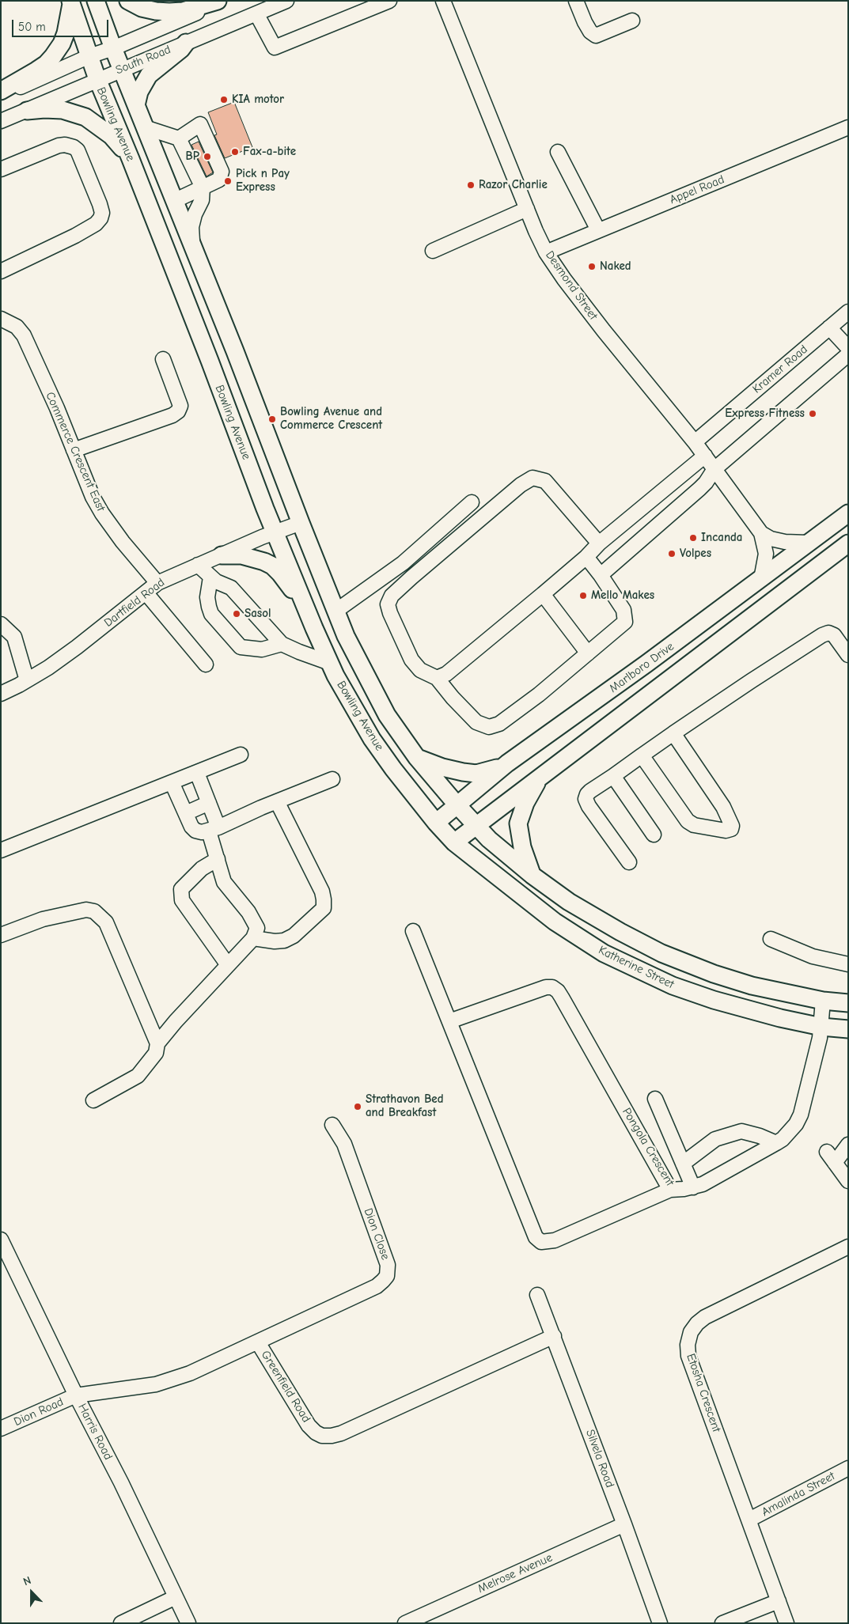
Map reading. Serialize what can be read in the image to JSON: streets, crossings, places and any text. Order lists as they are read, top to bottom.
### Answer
{
  "streets": {
    "main road": ["Bowling Avenue", "Marlboro Drive", "Katherine Street"],
    "street": [
      "South Road",
      "Appel Road",
      "Desmond Street",
      "Kramer Road",
      "Commerce Crescent East",
      "Dartfield Road",
      "Pongola Crescent",
      "Dion Close",
      "Greenfield Road",
      "Etosha Crescent",
      "Dion Road",
      "Harris Road",
      "Silvela Road",
      "Amalinda Street",
      "Melrose Avenue"
    ]
  },
  "crossings": [
    ["South Road", "Bowling Avenue"],
    ["Bowling Avenue", "Dartfield Road"],
    ["Bowling Avenue", "Marlboro Drive"],
    ["Bowling Avenue", "Katherine Street"],
    ["Appel Road", "Desmond Street"],
    ["Desmond Street", "Kramer Road"],
    ["Desmond Street", "Marlboro Drive"],
    ["Commerce Crescent East", "Dartfield Road"],
    ["Katherine Street", "Pongola Crescent"],
    ["Dion Close", "Greenfield Road"],
    ["Greenfield Road", "Dion Road"],
    ["Greenfield Road", "Harris Road"],
    ["Greenfield Road", "Silvela Road"],
    ["Etosha Crescent", "Amalinda Street"],
    ["Dion Road", "Harris Road"],
    ["Silvela Road", "Melrose Avenue"]
  ],
  "places": [
    "KIA motor",
    "Fax-a-bite",
    "BP",
    "Pick n Pay Express",
    "Razor Charlie",
    "Naked",
    "Express Fitness",
    "Bowling Avenue and Commerce Crescent",
    "Incanda",
    "Volpes",
    "Mello Makes",
    "Sasol",
    "Strathavon Bed and Breakfast"
  ],
  "scale_bar": "50 m",
  "north": "top"
}
